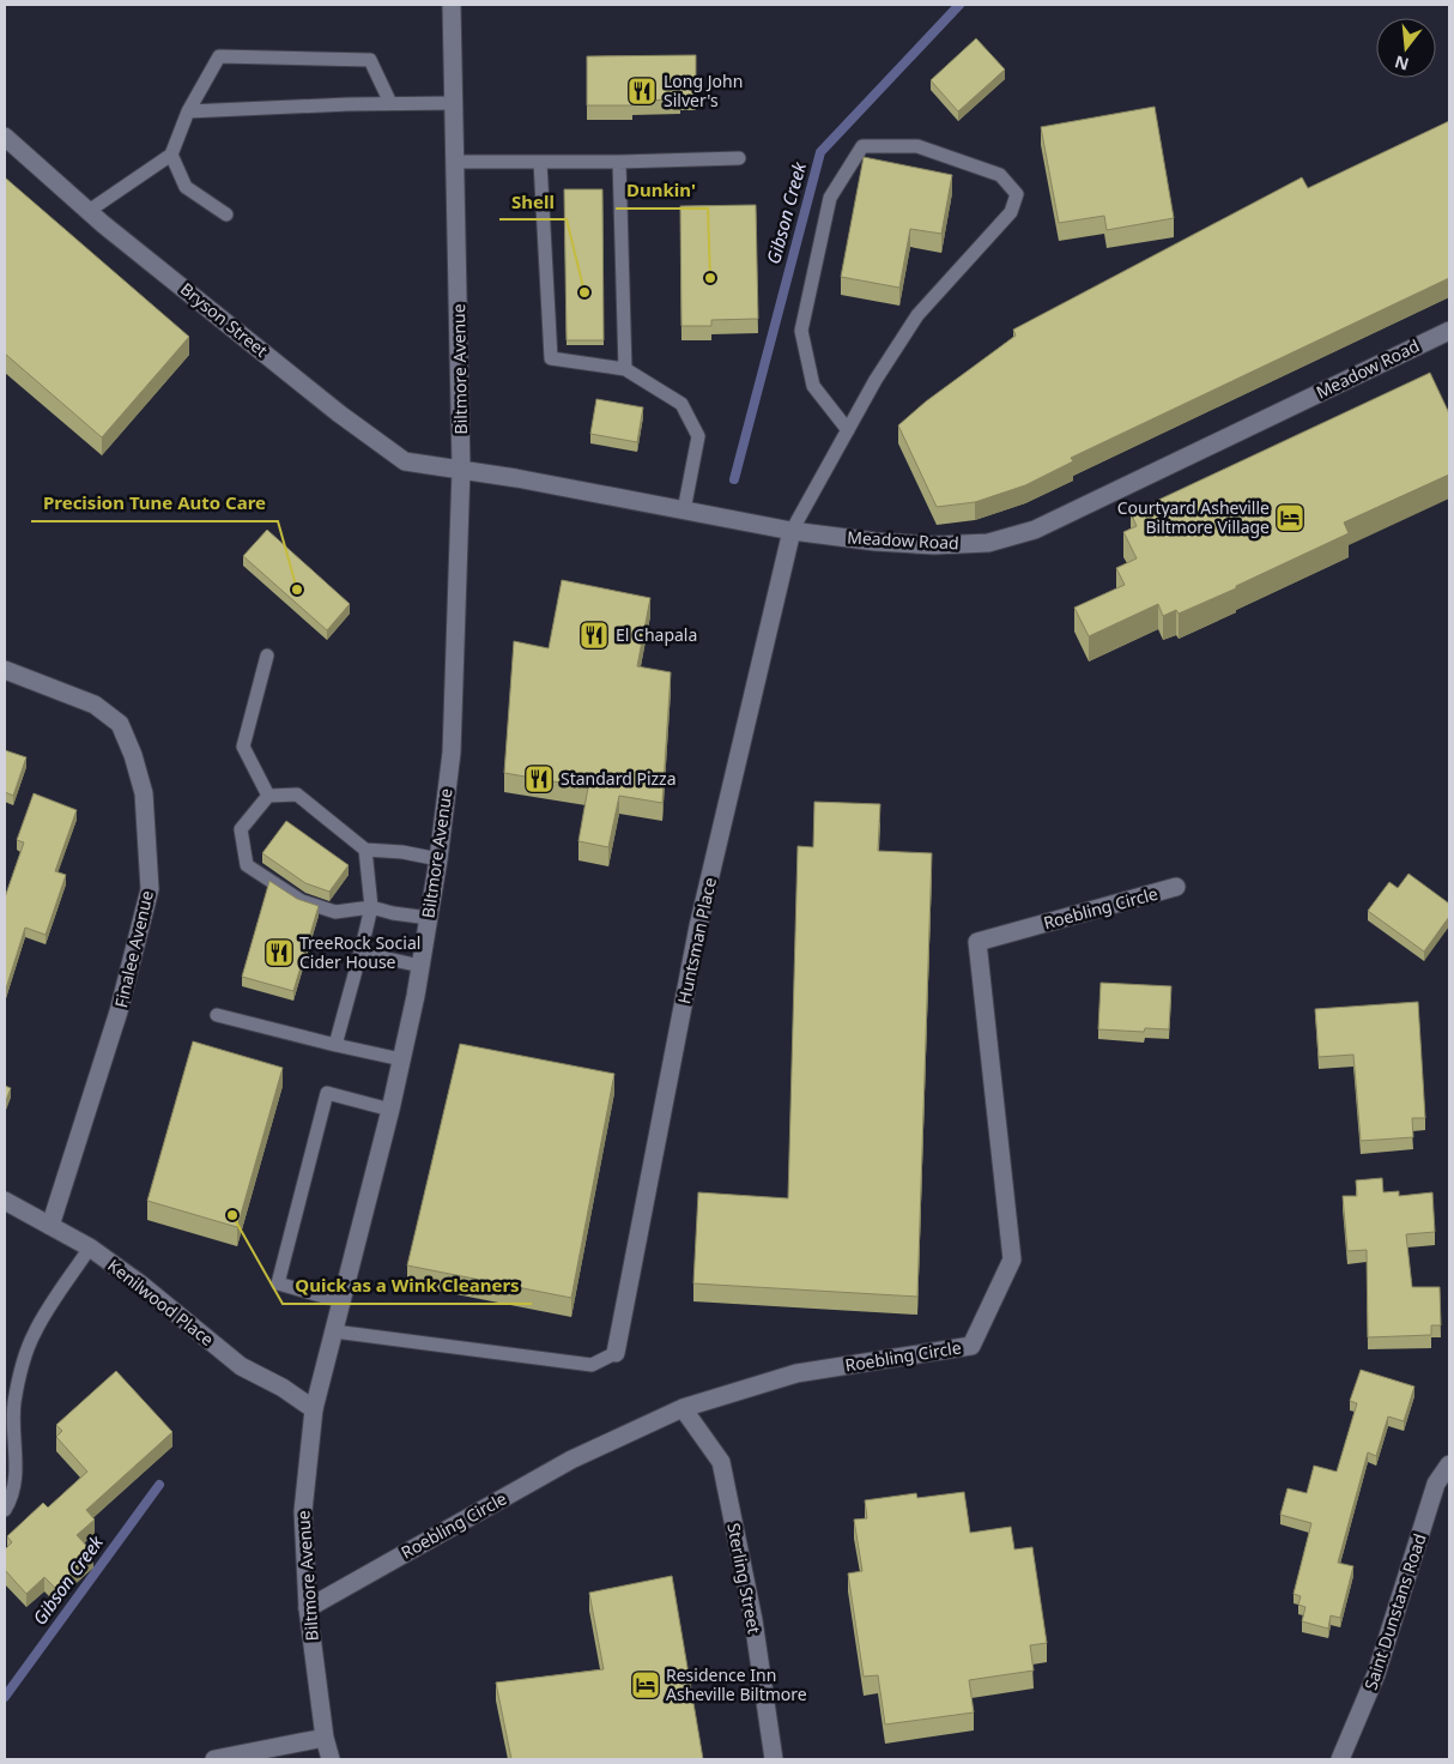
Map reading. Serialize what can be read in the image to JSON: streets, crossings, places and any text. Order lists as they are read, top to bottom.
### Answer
{
  "streets": {
    "street": [
      "Bryson Street",
      "Biltmore Avenue",
      "Meadow Road",
      "Roebling Circle",
      "Huntsman Place",
      "Finalee Avenue",
      "Kenilwood Place",
      "Sterling Street",
      "Saint Dunstans Road"
    ]
  },
  "crossings": [
    ["Bryson Street", "Biltmore Avenue"],
    ["Bryson Street", "Meadow Road"],
    ["Biltmore Avenue", "Meadow Road"],
    ["Biltmore Avenue", "Roebling Circle"],
    ["Biltmore Avenue", "Kenilwood Place"],
    ["Meadow Road", "Huntsman Place"],
    ["Roebling Circle", "Sterling Street"],
    ["Finalee Avenue", "Kenilwood Place"]
  ],
  "water": ["Gibson Creek"],
  "places": {
    "restaurant": [
      "Long John Silver's",
      "El Chapala",
      "Standard Pizza",
      "TreeRock Social Cider House"
    ],
    "other": [
      "Dunkin'",
      "Shell",
      "Precision Tune Auto Care",
      "Quick as a Wink Cleaners"
    ],
    "hotel": ["Courtyard Asheville Biltmore Village", "Residence Inn Asheville Biltmore"]
  },
  "north": "bottom"
}
